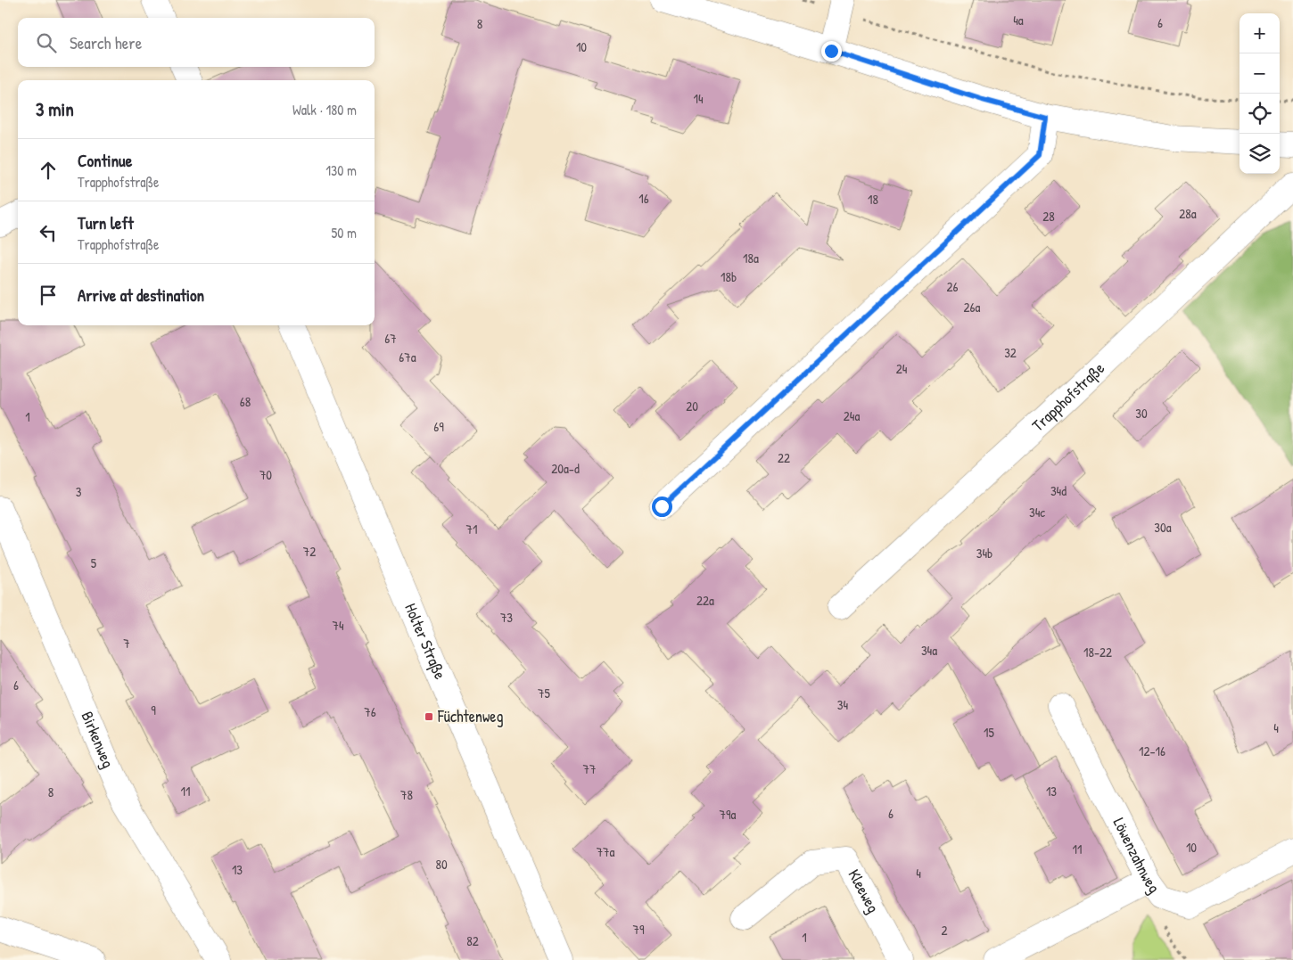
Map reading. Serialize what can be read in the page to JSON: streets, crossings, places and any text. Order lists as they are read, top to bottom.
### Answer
{
  "streets": {
    "street": [
      "Trapphofstraße",
      "Holter Straße",
      "Birkenweg",
      "Löwenzahnweg",
      "Kleeweg"
    ]
  },
  "places": {
    "transit": ["Füchtenweg"]
  },
  "house_numbers": [
    "4a",
    "6",
    "8",
    "10",
    "14",
    "16",
    "18",
    "28a",
    "28",
    "18a",
    "18b",
    "26",
    "26a",
    "67",
    "32",
    "67a",
    "24",
    "68",
    "20",
    "30",
    "24a",
    "1",
    "69",
    "22",
    "20a-d",
    "70",
    "34d",
    "3",
    "34c",
    "30a",
    "71",
    "72",
    "34b",
    "5",
    "22a",
    "73",
    "74",
    "7",
    "34a",
    "18-22",
    "6",
    "75",
    "34",
    "9",
    "76",
    "4",
    "15",
    "12-16",
    "77",
    "11",
    "13",
    "8",
    "78",
    "6",
    "79a",
    "10",
    "11",
    "77a",
    "80",
    "13",
    "4",
    "79",
    "2",
    "1",
    "82"
  ],
  "page": {
    "map_buttons": ["+", "−"],
    "search": "Search here",
    "heading": ["3 min", "Walk · 180 m"],
    "list": [
      ["Continue", "Trapphofstraße", "130 m"],
      ["Turn left", "Trapphofstraße", "50 m"],
      "Arrive at destination"
    ]
  }
}
